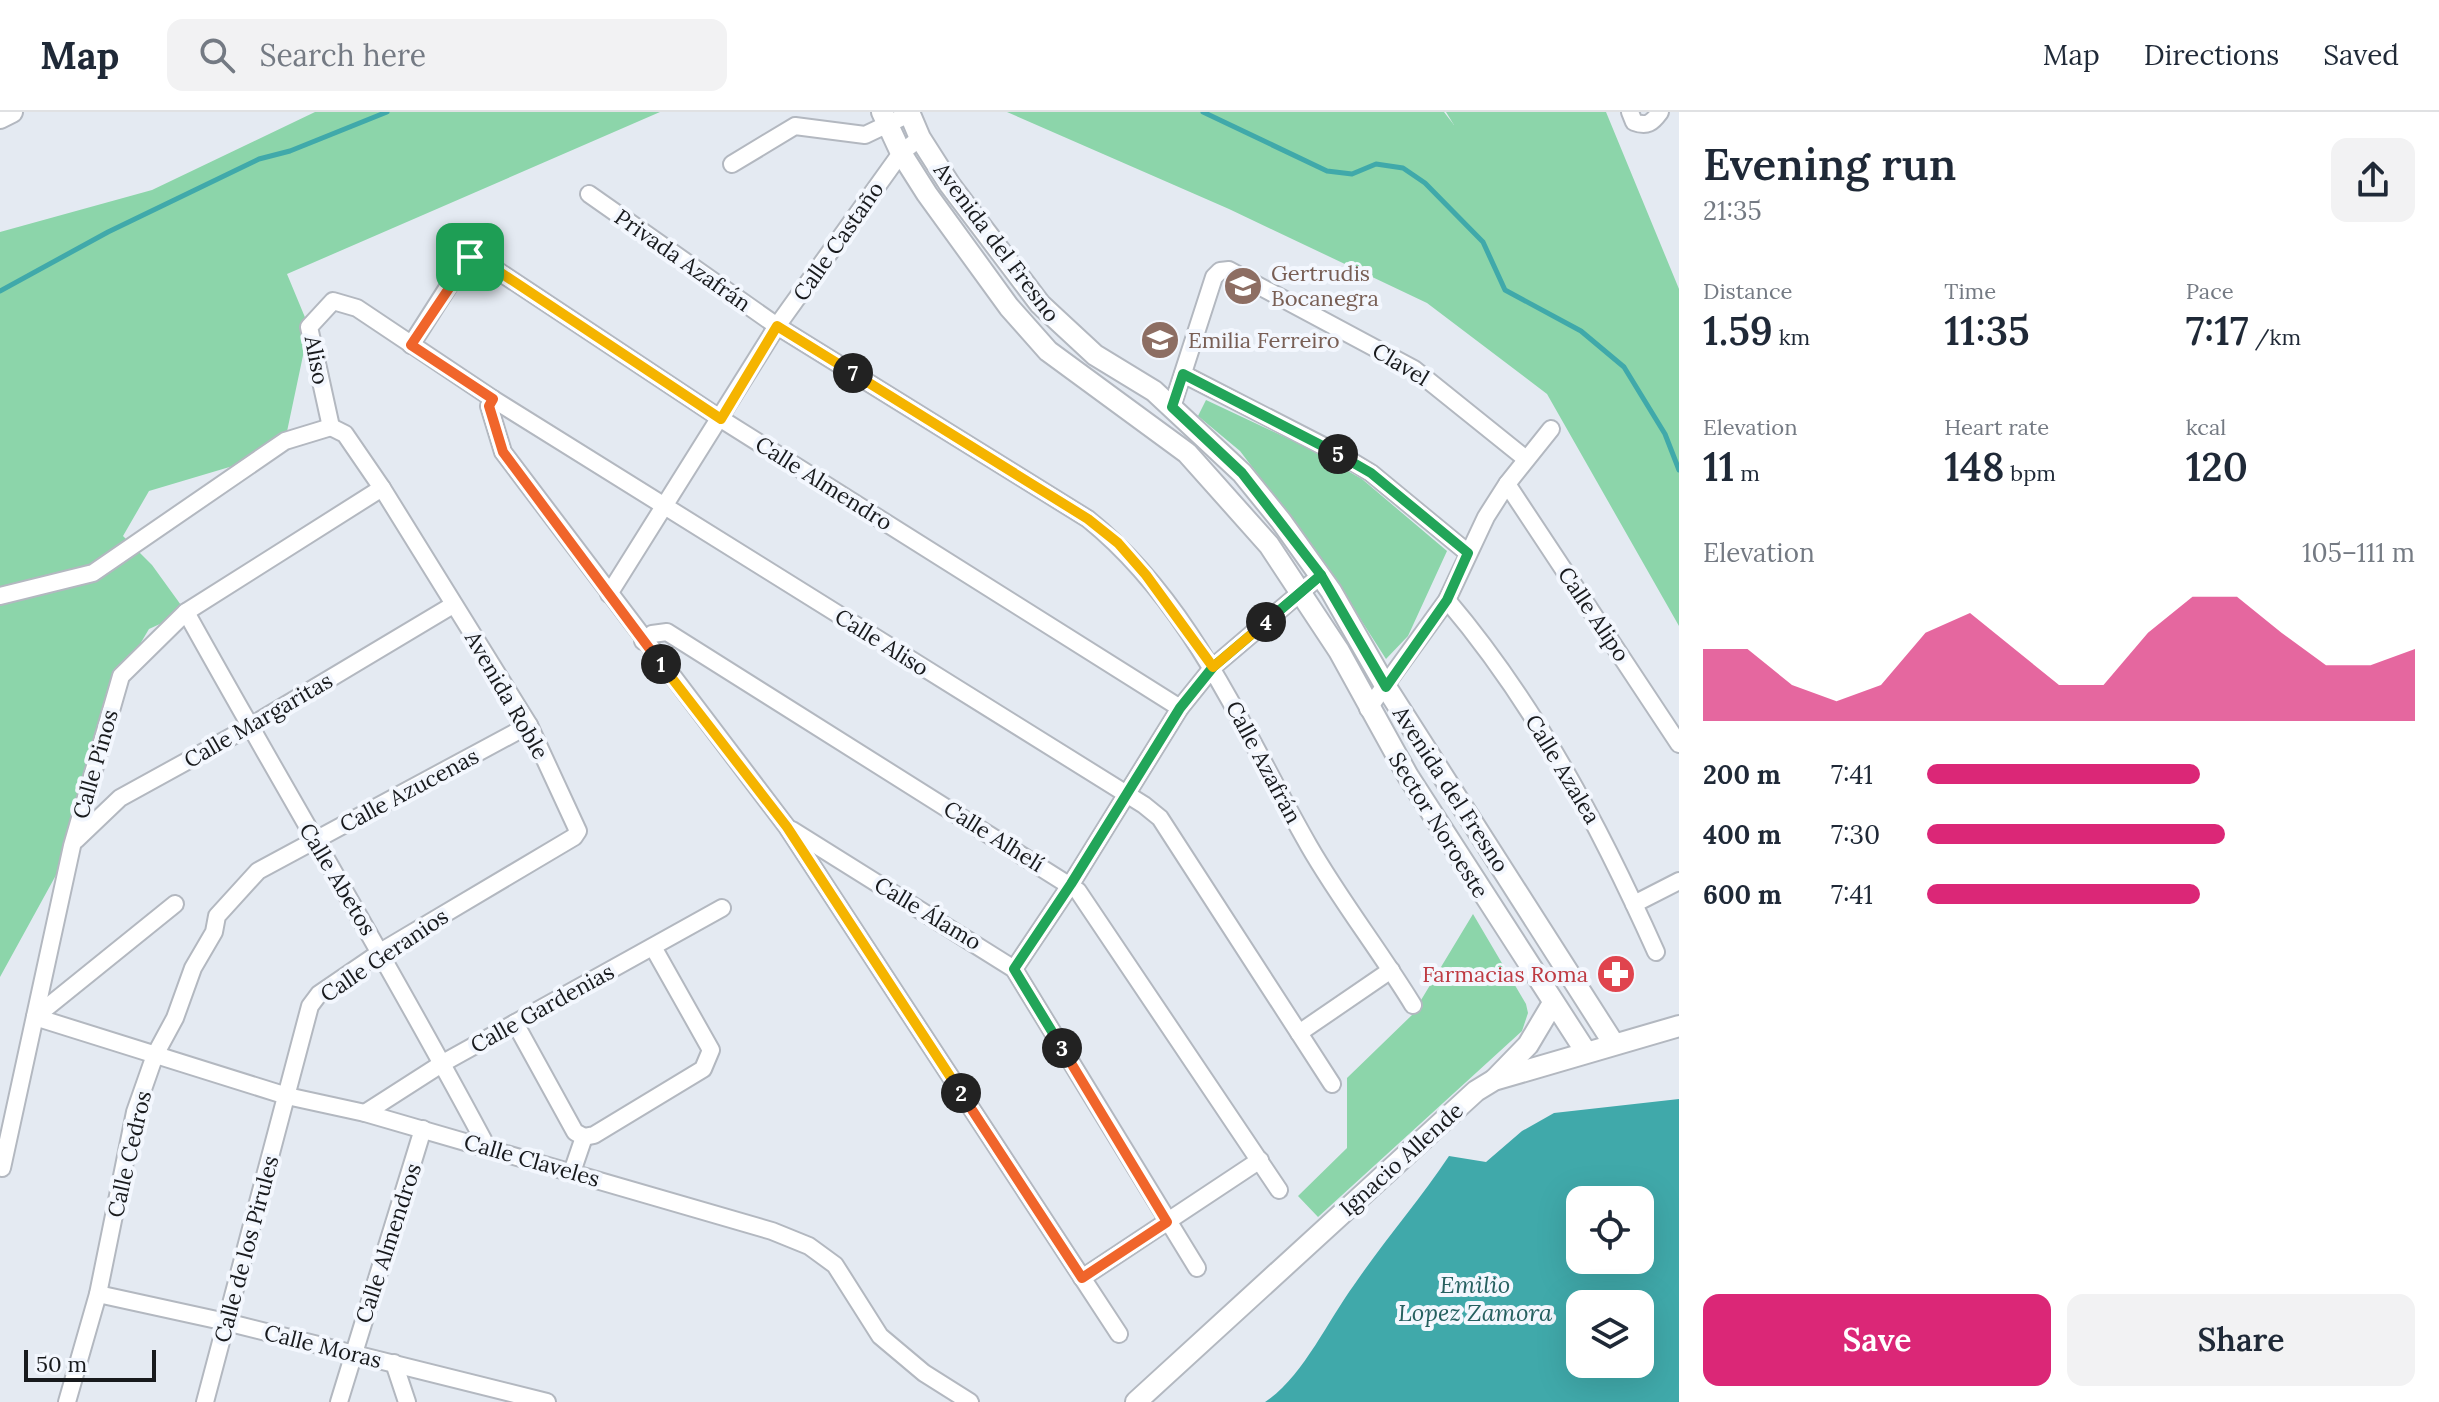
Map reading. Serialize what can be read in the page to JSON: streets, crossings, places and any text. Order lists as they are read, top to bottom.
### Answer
{
  "streets": {
    "street": [
      "Calle Castaño",
      "Avenida del Fresno",
      "Privada Azafrán",
      "Aliso",
      "Clavel",
      "Calle Almendro",
      "Calle Alipo",
      "Calle Aliso",
      "Avenida Roble",
      "Calle Margaritas",
      "Calle Azafrán",
      "Calle Pinos",
      "Calle Azalea",
      "Calle Azucenas",
      "Sector Noroeste",
      "Calle Alhelí",
      "Calle Abetos",
      "Calle Álamo",
      "Calle Geranios",
      "Calle Gardenias",
      "Calle Cedros",
      "Ignacio Allende",
      "Calle Claveles",
      "Calle Almendros",
      "Calle de los Pirules",
      "Calle Moras"
    ]
  },
  "crossings": [
    ["Calle Castaño", "Avenida del Fresno"],
    ["Calle Castaño", "Privada Azafrán"],
    ["Calle Castaño", "Calle Almendro"],
    ["Calle Castaño", "Calle Aliso"],
    ["Calle Castaño", "Calle Azafrán"],
    ["Avenida del Fresno", "Sector Noroeste"],
    ["Avenida del Fresno", "Ignacio Allende"],
    ["Privada Azafrán", "Calle Azafrán"],
    ["Aliso", "Calle Aliso"],
    ["Aliso", "Avenida Roble"],
    ["Calle Almendro", "Calle Aliso"],
    ["Avenida Roble", "Calle Margaritas"],
    ["Avenida Roble", "Calle Pinos"],
    ["Avenida Roble", "Calle Azucenas"],
    ["Avenida Roble", "Calle Geranios"],
    ["Calle Margaritas", "Calle Pinos"],
    ["Calle Margaritas", "Calle Abetos"],
    ["Calle Pinos", "Calle Abetos"],
    ["Calle Pinos", "Calle Claveles"],
    ["Calle Azucenas", "Calle Abetos"],
    ["Calle Azucenas", "Calle Cedros"],
    ["Sector Noroeste", "Ignacio Allende"],
    ["Calle Abetos", "Calle Geranios"],
    ["Calle Abetos", "Calle Gardenias"],
    ["Calle Abetos", "Calle Claveles"],
    ["Calle Geranios", "Calle Claveles"],
    ["Calle Geranios", "Calle de los Pirules"],
    ["Calle Gardenias", "Calle Claveles"],
    ["Calle Cedros", "Calle Claveles"],
    ["Calle Cedros", "Calle Moras"],
    ["Calle Claveles", "Calle Almendros"],
    ["Calle Claveles", "Calle de los Pirules"],
    ["Calle Almendros", "Calle Moras"],
    ["Calle de los Pirules", "Calle Moras"]
  ],
  "water": ["Emilio Lopez Zamora"],
  "places": {
    "school or university": ["Gertrudis Bocanegra", "Emilia Ferreiro"],
    "pharmacy": ["Farmacias Roma"]
  },
  "scale_bar": "50 m",
  "page": {
    "header": "Map",
    "search": "Search here",
    "nav": ["Map", "Directions", "Saved"],
    "heading": ["Evening run", "21:35"],
    "stats": [
      ["Distance", "1.59 km"],
      ["Time", "11:35"],
      ["Pace", "7:17 /km"],
      ["Elevation", "11 m"],
      ["Heart rate", "148 bpm"],
      ["kcal", "120"]
    ],
    "pins": [
      "7",
      "5",
      "4",
      "1",
      "3",
      "2"
    ],
    "chart": ["Elevation", "105–111 m"],
    "list": [
      {
        "name": "200 m",
        "note": "7:41"
      },
      {
        "name": "400 m",
        "note": "7:30"
      },
      {
        "name": "600 m",
        "note": "7:41"
      }
    ],
    "buttons": ["Save", "Share"],
    "scale": "50 m"
  }
}
